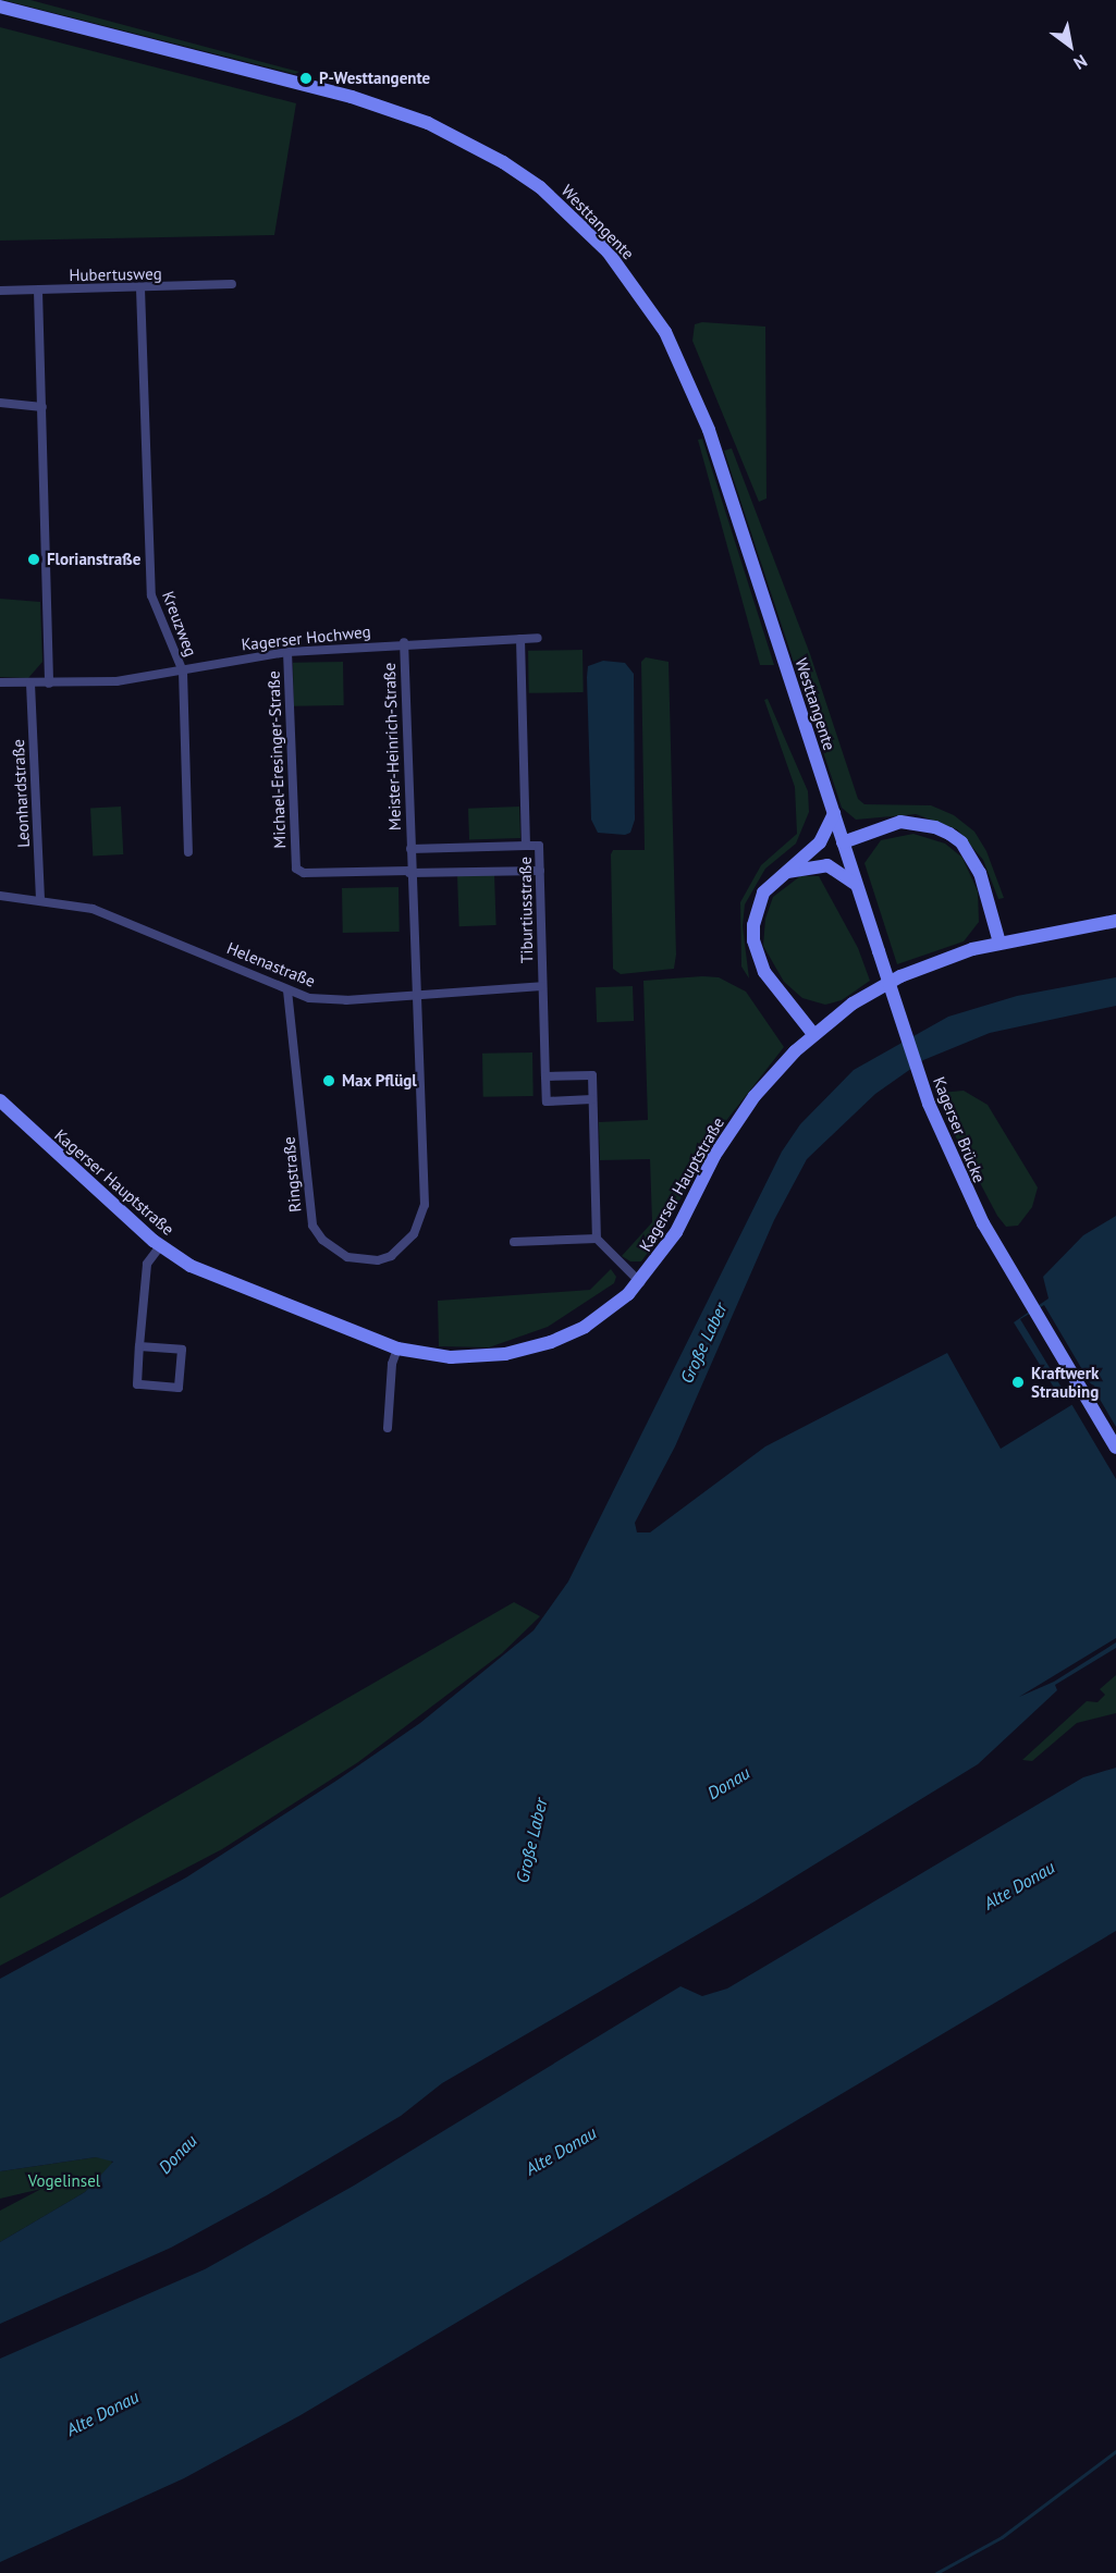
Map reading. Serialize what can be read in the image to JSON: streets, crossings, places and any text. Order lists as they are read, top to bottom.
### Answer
{
  "streets": {
    "main road": ["Westtangente", "Kagerser Brücke", "Kagerser Hauptstraße"],
    "street": [
      "Hubertusweg",
      "Kreuzweg",
      "Kagerser Hochweg",
      "Meister-Heinrich-Straße",
      "Michael-Eresinger-Straße",
      "Leonhardstraße",
      "Tiburtiusstraße",
      "Helenastraße",
      "Ringstraße"
    ]
  },
  "crossings": [
    ["Westtangente", "Kagerser Brücke"],
    ["Hubertusweg", "Kreuzweg"],
    ["Kreuzweg", "Kagerser Hochweg"],
    ["Kagerser Hochweg", "Meister-Heinrich-Straße"],
    ["Kagerser Hochweg", "Michael-Eresinger-Straße"],
    ["Kagerser Hochweg", "Leonhardstraße"],
    ["Kagerser Hochweg", "Tiburtiusstraße"],
    ["Meister-Heinrich-Straße", "Michael-Eresinger-Straße"],
    ["Meister-Heinrich-Straße", "Tiburtiusstraße"],
    ["Meister-Heinrich-Straße", "Helenastraße"],
    ["Meister-Heinrich-Straße", "Ringstraße"],
    ["Leonhardstraße", "Helenastraße"],
    ["Tiburtiusstraße", "Helenastraße"],
    ["Helenastraße", "Ringstraße"]
  ],
  "water": ["Große Laber", "Donau", "Alte Donau"],
  "parks": ["Vogelinsel"],
  "places": [
    "P-Westtangente",
    "Florianstraße",
    "Max Pflügl",
    "Kraftwerk Straubing"
  ],
  "north": "bottom right"
}
